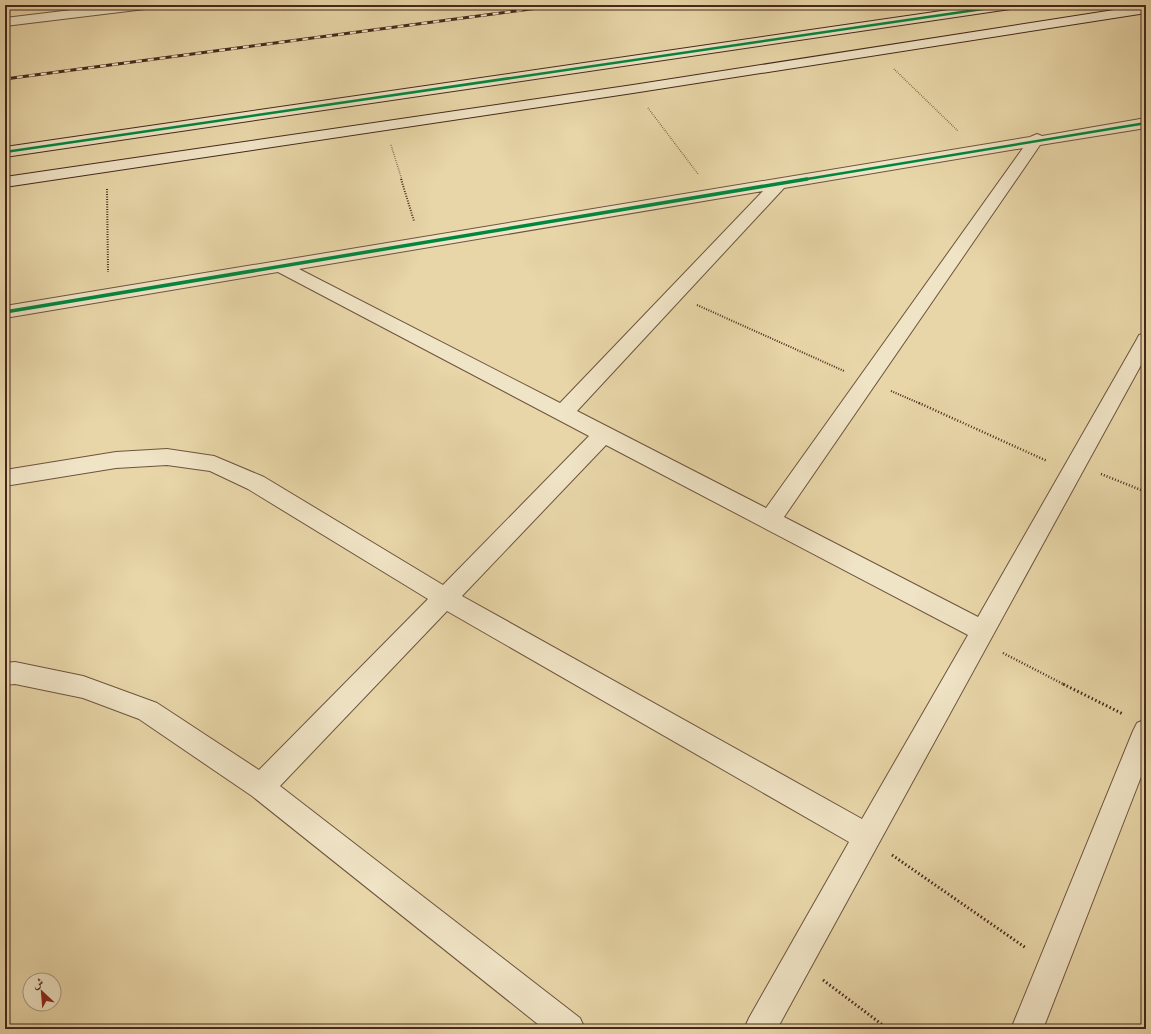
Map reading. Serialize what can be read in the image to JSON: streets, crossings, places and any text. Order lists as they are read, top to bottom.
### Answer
{
  "north": "top left"
}
